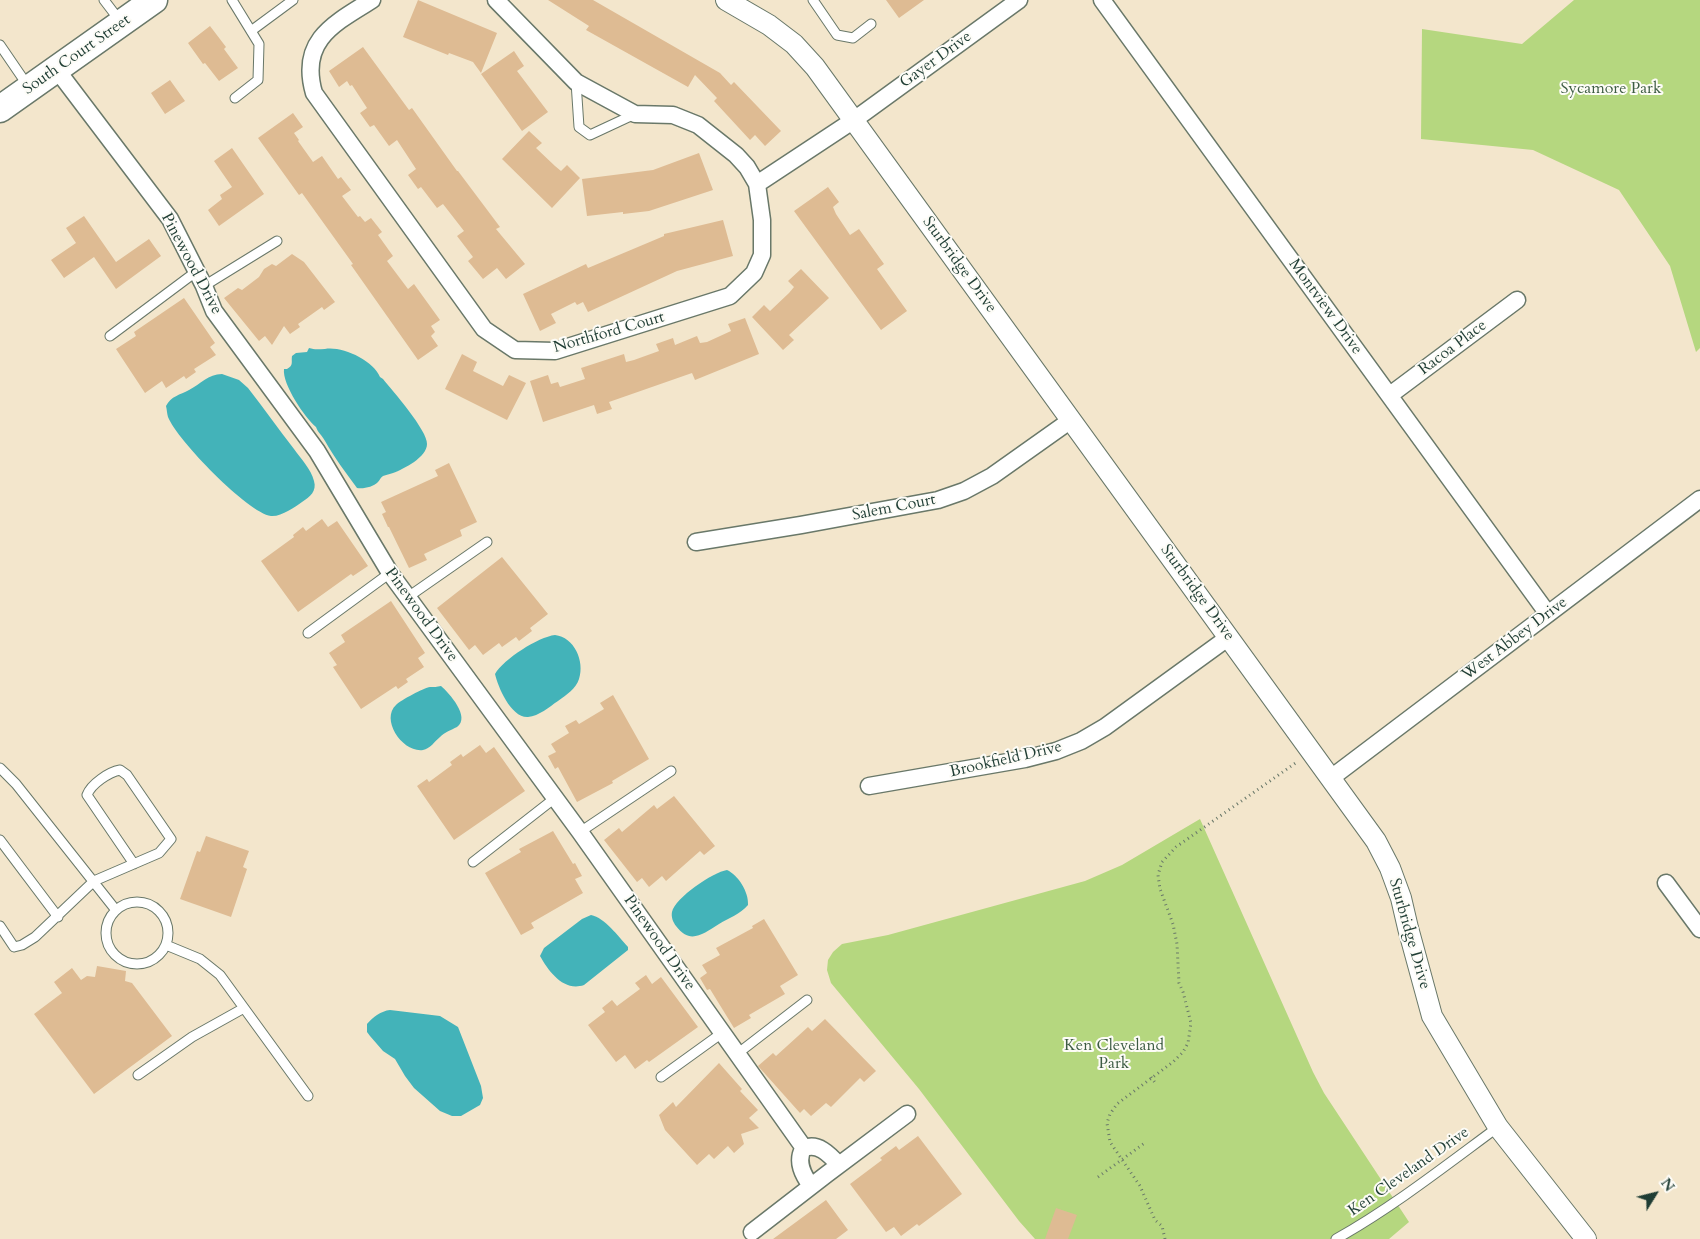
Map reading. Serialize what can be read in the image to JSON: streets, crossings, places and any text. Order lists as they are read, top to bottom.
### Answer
{
  "streets": {
    "main road": ["South Court Street"],
    "street": [
      "Gayer Drive",
      "Pinewood Drive",
      "Sturbridge Drive",
      "Montview Drive",
      "Northford Court",
      "Racoa Place",
      "Salem Court",
      "West Abbey Drive",
      "Brookfield Drive"
    ],
    "lane": ["Ken Cleveland Drive"]
  },
  "crossings": [
    ["South Court Street", "Pinewood Drive"],
    ["Gayer Drive", "Sturbridge Drive"],
    ["Sturbridge Drive", "Salem Court"],
    ["Sturbridge Drive", "West Abbey Drive"],
    ["Sturbridge Drive", "Brookfield Drive"],
    ["Sturbridge Drive", "Ken Cleveland Drive"],
    ["Montview Drive", "Racoa Place"],
    ["Montview Drive", "West Abbey Drive"]
  ],
  "parks": ["Sycamore Park", "Ken Cleveland Park"],
  "north": "top right"
}
